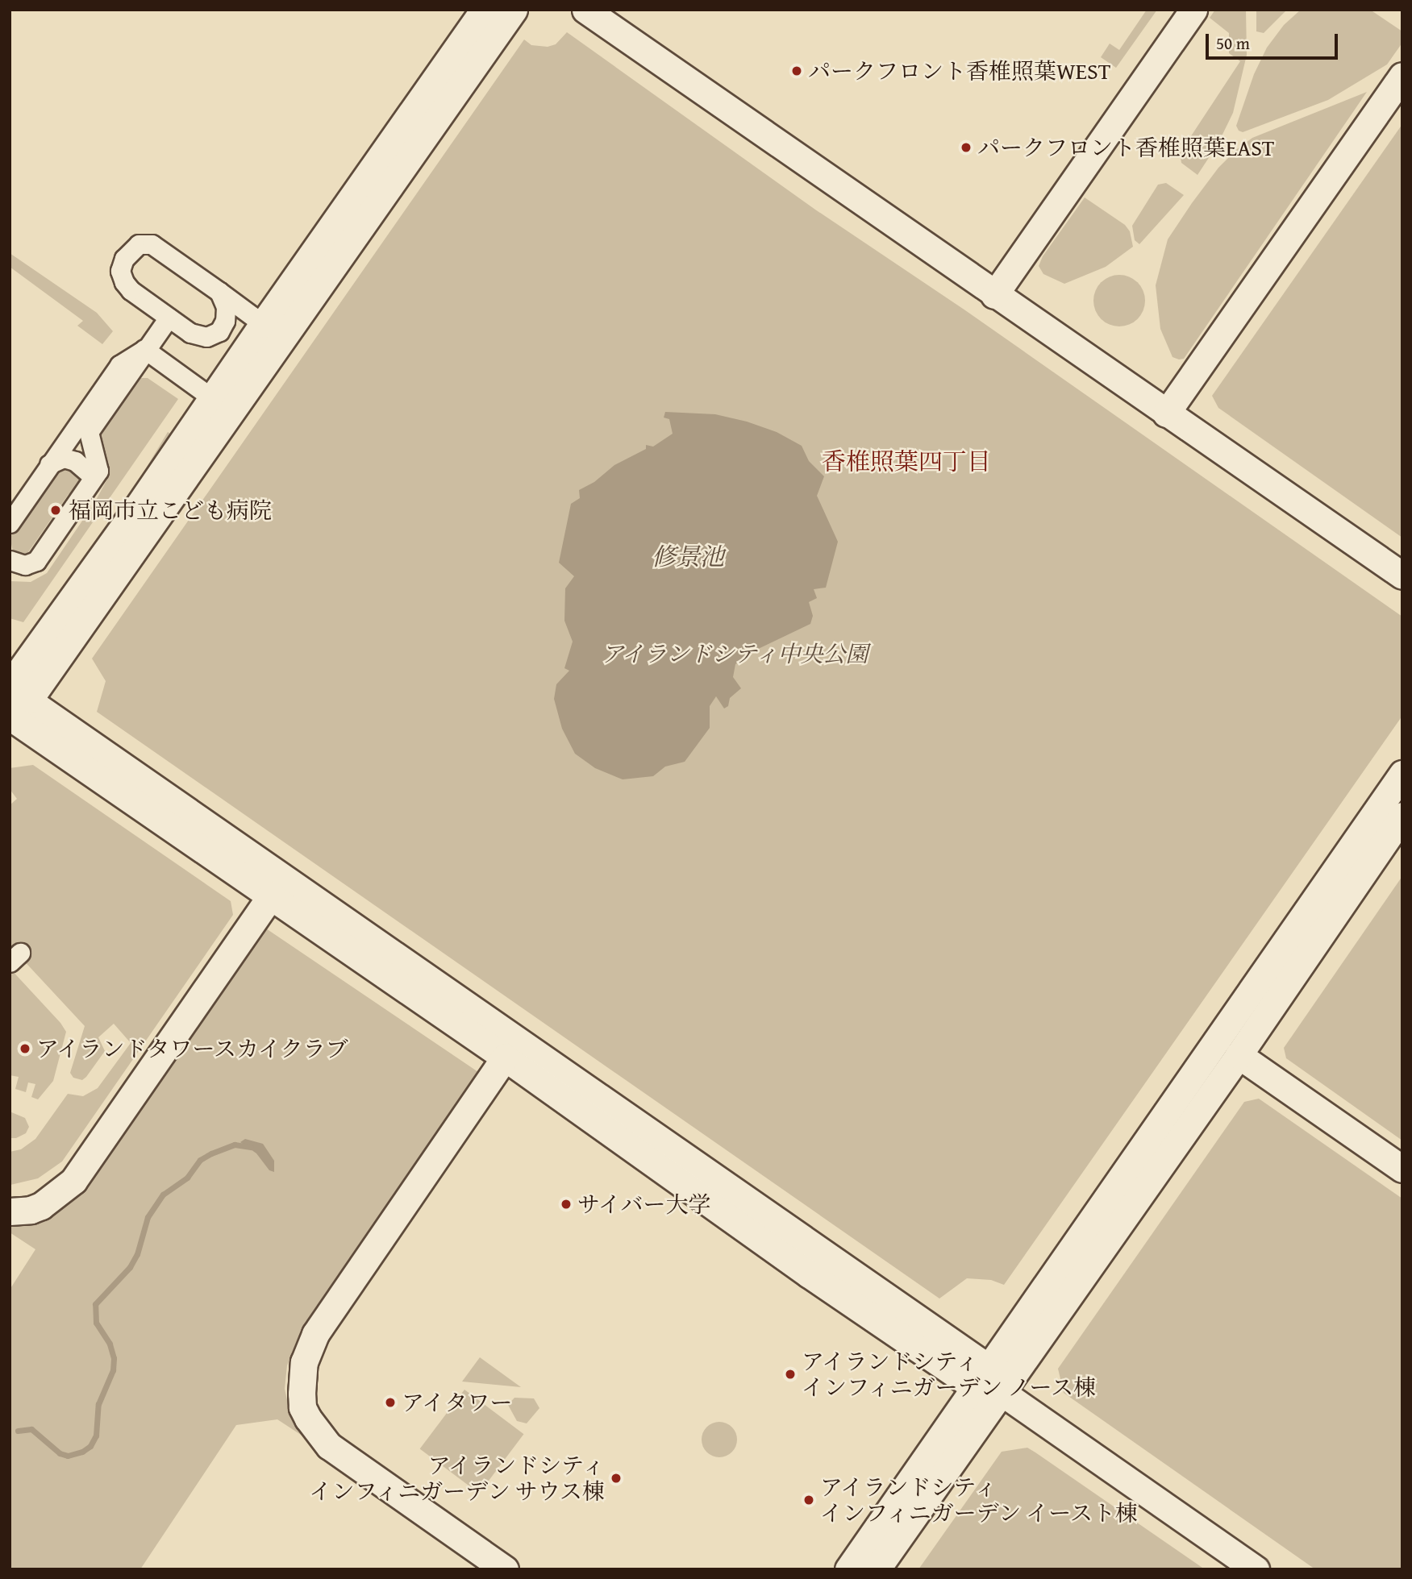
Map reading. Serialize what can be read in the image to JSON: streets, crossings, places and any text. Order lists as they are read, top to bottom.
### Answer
{
  "districts": ["香椎照葉四丁目"],
  "water": ["修景池"],
  "parks": ["アイランドシティ中央公園"],
  "places": [
    "パークフロント香椎照葉WEST",
    "パークフロント香椎照葉EAST",
    "福岡市立こども病院",
    "アイランドタワースカイクラブ",
    "サイバー大学",
    "アイランドシティ インフィニガーデン ノース棟",
    "アイタワー",
    "アイランドシティ インフィニガーデン サウス棟",
    "アイランドシティ インフィニガーデン イースト棟"
  ],
  "scale_bar": "50 m"
}
